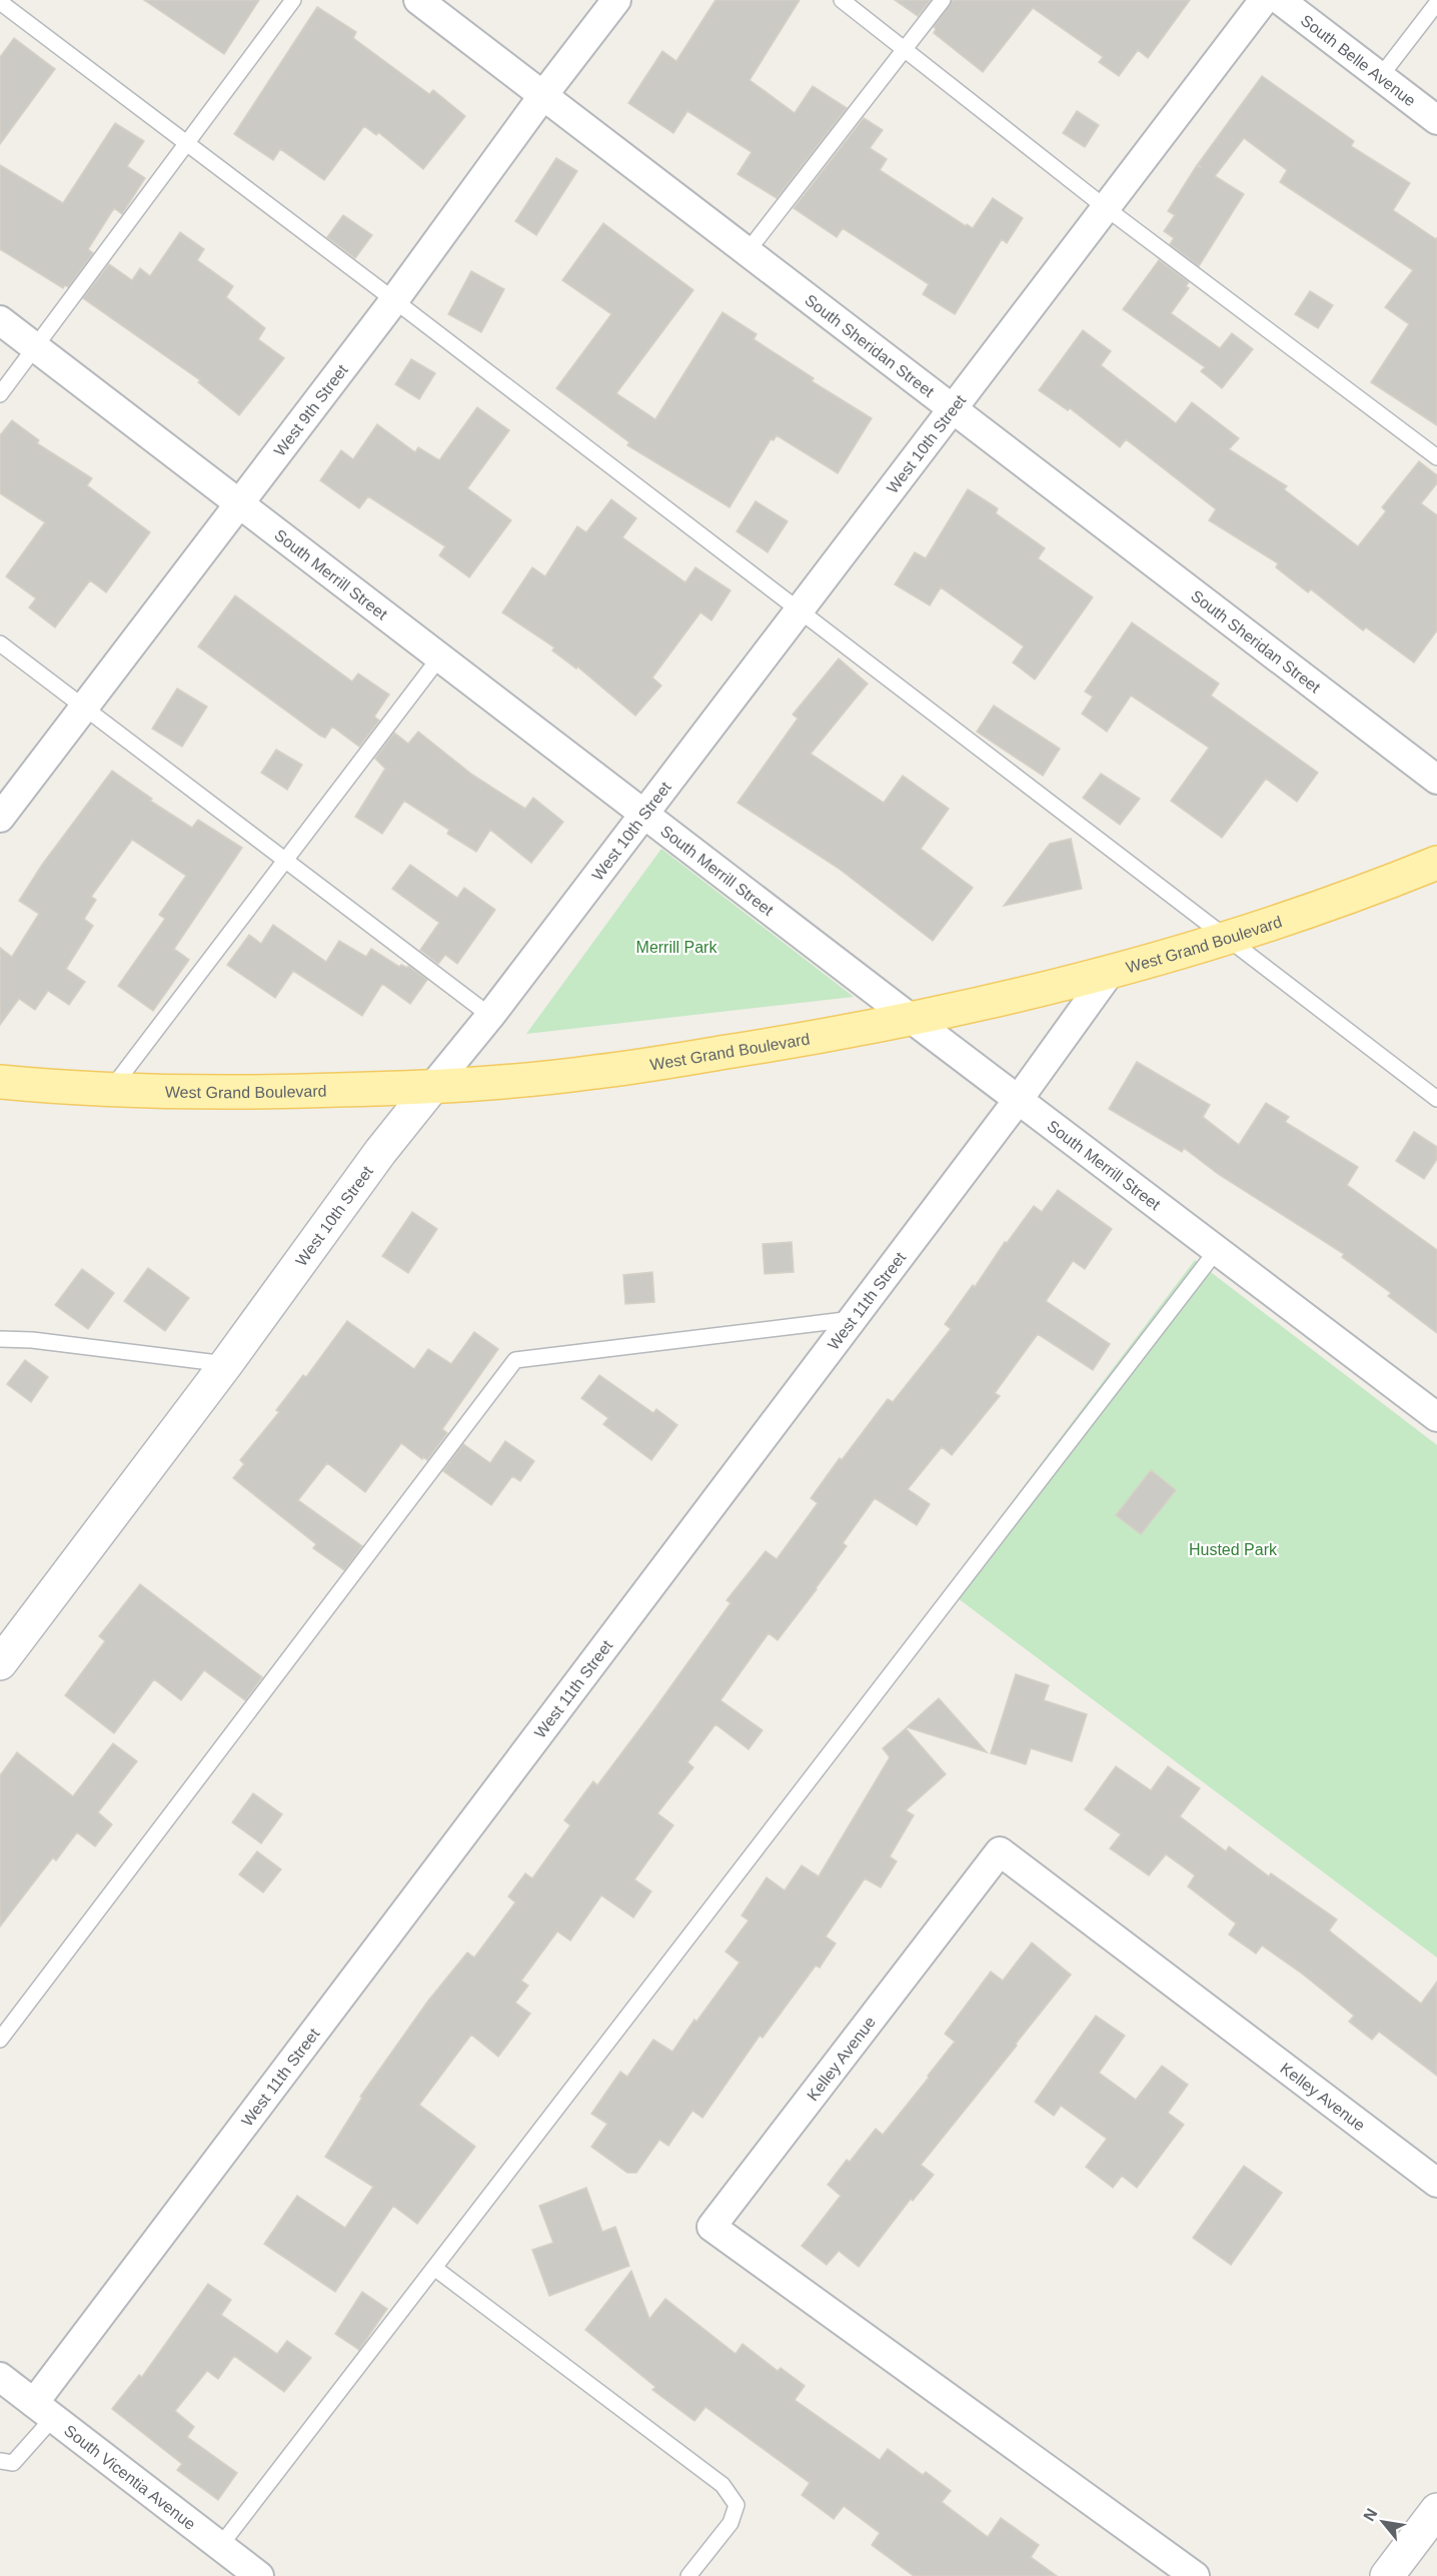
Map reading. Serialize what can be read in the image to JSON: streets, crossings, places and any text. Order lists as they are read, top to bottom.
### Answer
{
  "streets": {
    "main road": ["West Grand Boulevard"],
    "street": [
      "South Belle Avenue",
      "South Sheridan Street",
      "West 9th Street",
      "West 10th Street",
      "South Merrill Street",
      "West 11th Street",
      "Kelley Avenue",
      "South Vicentia Avenue"
    ]
  },
  "crossings": [
    ["South Sheridan Street", "West 9th Street"],
    ["South Sheridan Street", "West 10th Street"],
    ["West 9th Street", "South Merrill Street"],
    ["West 10th Street", "South Merrill Street"],
    ["West 10th Street", "West Grand Boulevard"],
    ["South Merrill Street", "West Grand Boulevard"],
    ["South Merrill Street", "West 11th Street"],
    ["West Grand Boulevard", "West 11th Street"],
    ["West 11th Street", "South Vicentia Avenue"]
  ],
  "parks": ["Merrill Park", "Husted Park"],
  "north": "top left"
}
